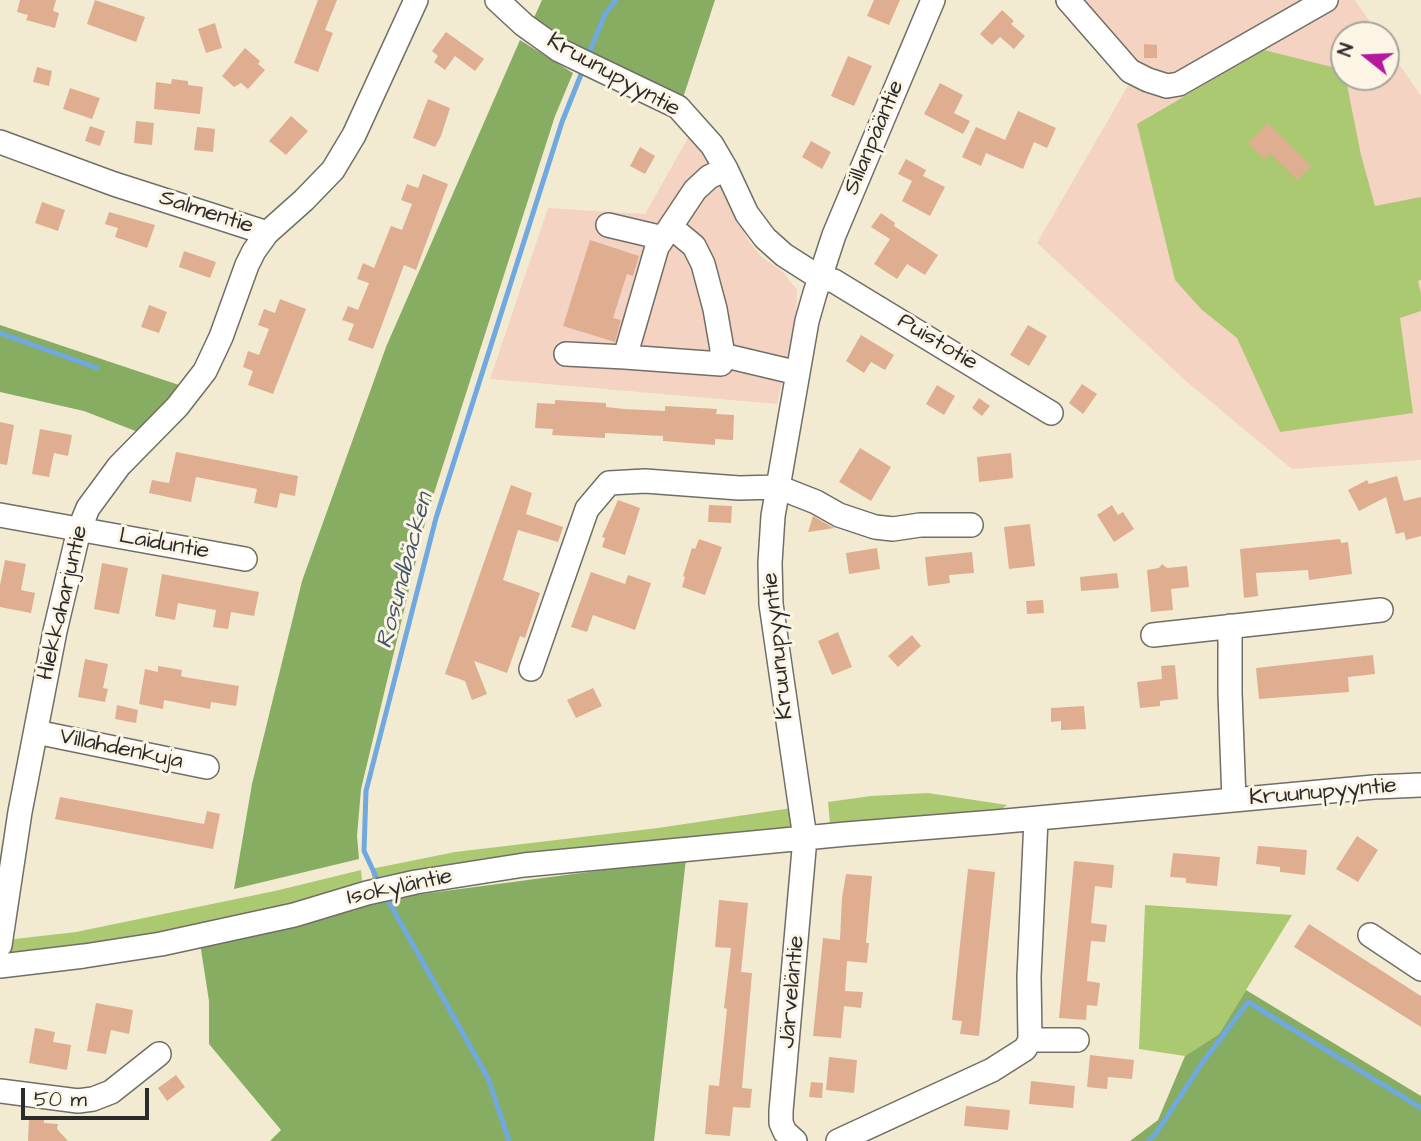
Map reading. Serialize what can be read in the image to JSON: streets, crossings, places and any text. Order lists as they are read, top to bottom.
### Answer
{
  "streets": {
    "street": [
      "Kruunupyyntie",
      "Sillanpääntie",
      "Salmentie",
      "Puistotie",
      "Laiduntie",
      "Hiekkaharjuntie",
      "Villahdenkuja",
      "Isokyläntie",
      "Järveläntie"
    ]
  },
  "crossings": [
    ["Kruunupyyntie", "Sillanpääntie"],
    ["Kruunupyyntie", "Puistotie"],
    ["Kruunupyyntie", "Isokyläntie"],
    ["Kruunupyyntie", "Järveläntie"],
    ["Sillanpääntie", "Puistotie"],
    ["Salmentie", "Hiekkaharjuntie"],
    ["Laiduntie", "Hiekkaharjuntie"],
    ["Hiekkaharjuntie", "Villahdenkuja"],
    ["Isokyläntie", "Järveläntie"]
  ],
  "water": ["Rosundbäcken"],
  "scale_bar": "50 m",
  "north": "left"
}
